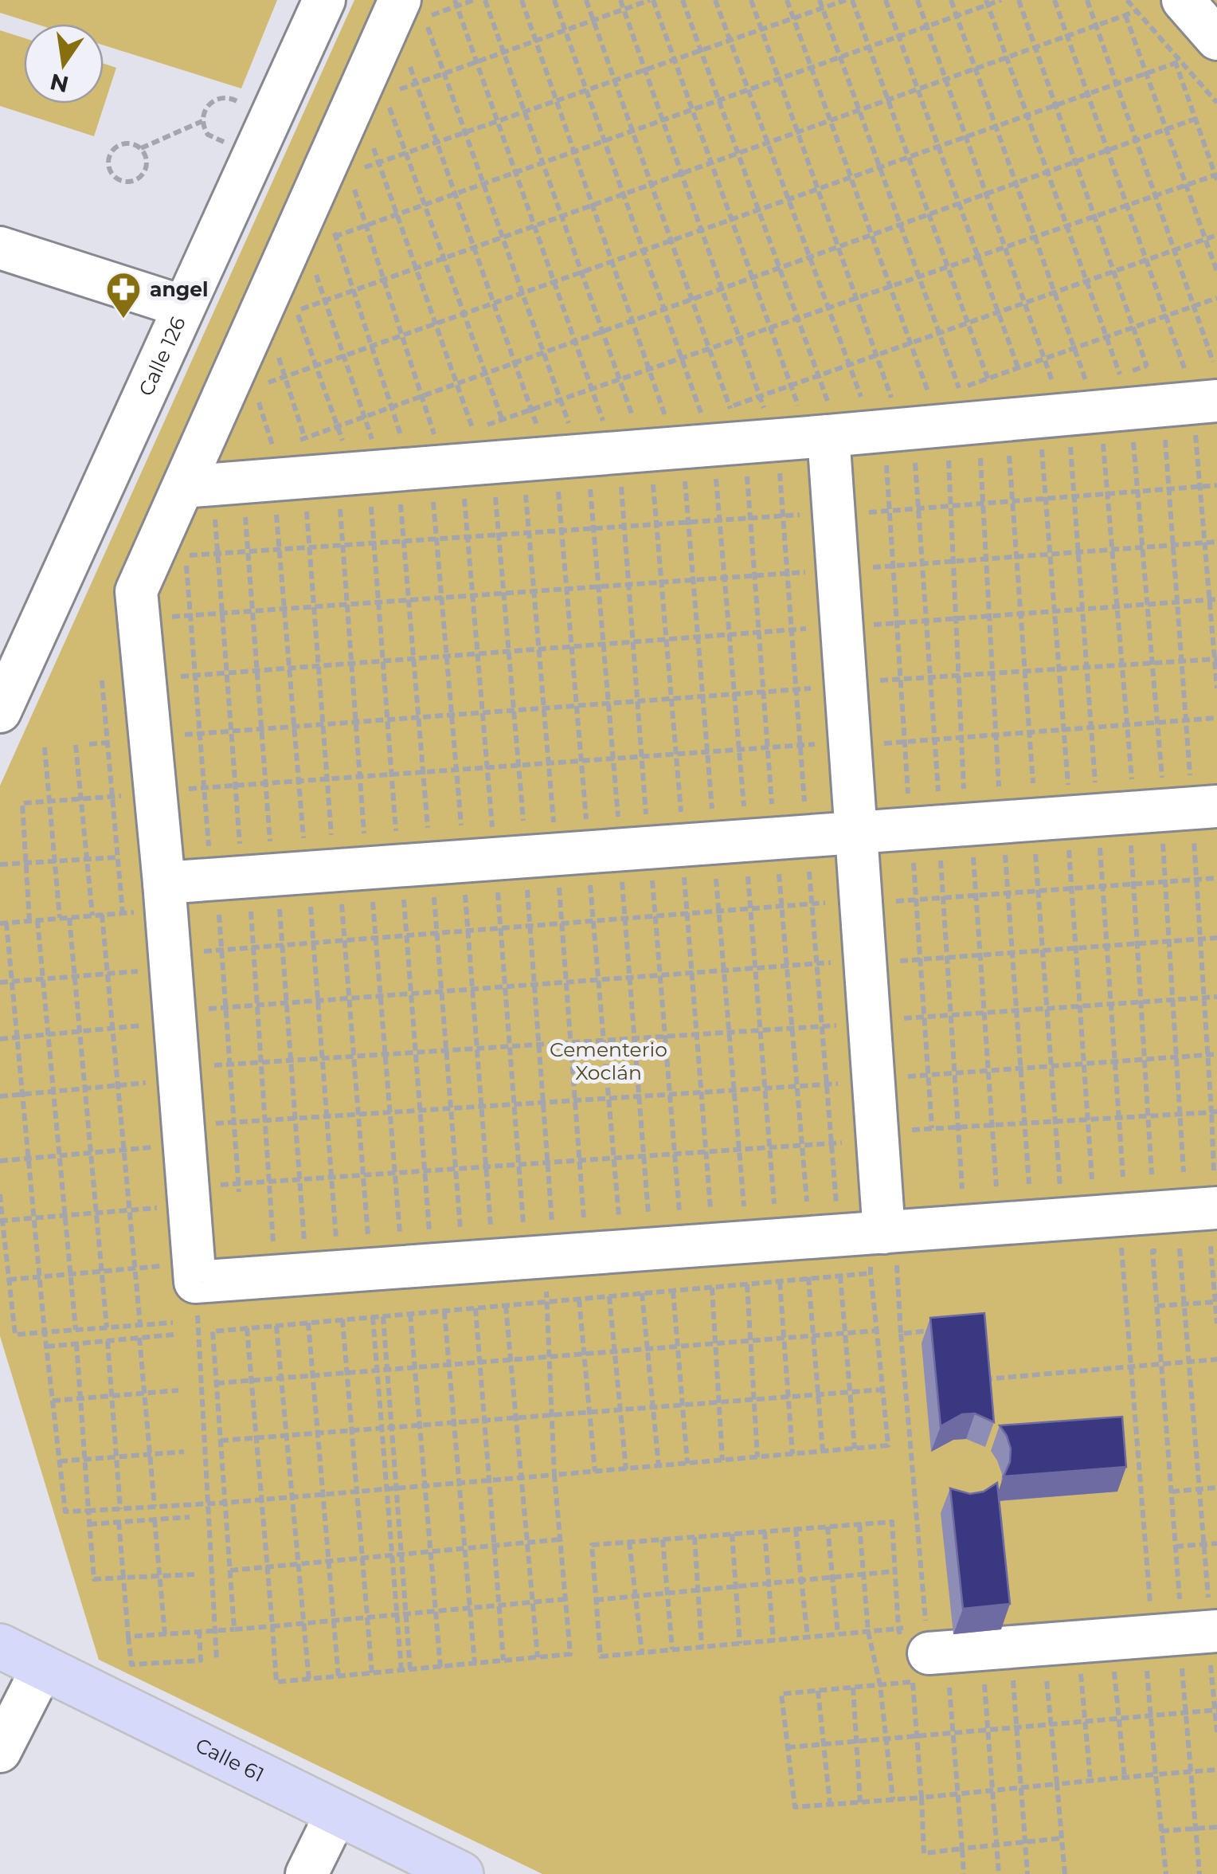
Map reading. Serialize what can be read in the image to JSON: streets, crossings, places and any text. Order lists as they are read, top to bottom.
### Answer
{
  "streets": {
    "main road": ["Calle 61"],
    "street": ["Calle 126"]
  },
  "parks": ["Cementerio Xoclán"],
  "places": {
    "pharmacy": ["angel"]
  },
  "north": "bottom"
}
